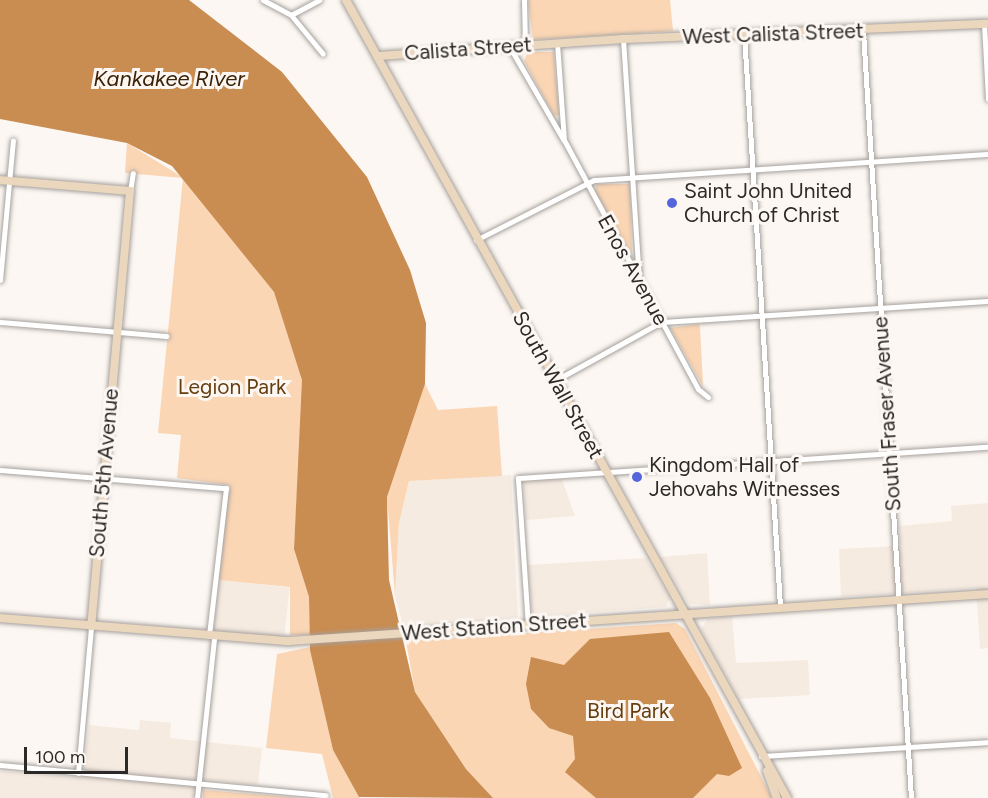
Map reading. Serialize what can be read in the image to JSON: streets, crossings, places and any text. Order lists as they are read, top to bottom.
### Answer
{
  "streets": {
    "main road": [
      "West Calista Street",
      "Calista Street",
      "South Wall Street",
      "South 5th Avenue",
      "West Station Street"
    ],
    "street": ["Enos Avenue", "South Fraser Avenue"]
  },
  "crossings": [
    ["West Calista Street", "Calista Street"],
    ["West Calista Street", "Enos Avenue"],
    ["West Calista Street", "South Fraser Avenue"],
    ["Calista Street", "Enos Avenue"],
    ["Calista Street", "South Wall Street"],
    ["South Wall Street", "West Station Street"],
    ["South Fraser Avenue", "West Station Street"],
    ["South 5th Avenue", "West Station Street"]
  ],
  "water": ["Kankakee River"],
  "parks": ["Legion Park", "Bird Park"],
  "places": ["Saint John United Church of Christ", "Kingdom Hall of Jehovahs Witnesses"],
  "scale_bar": "100 m"
}
